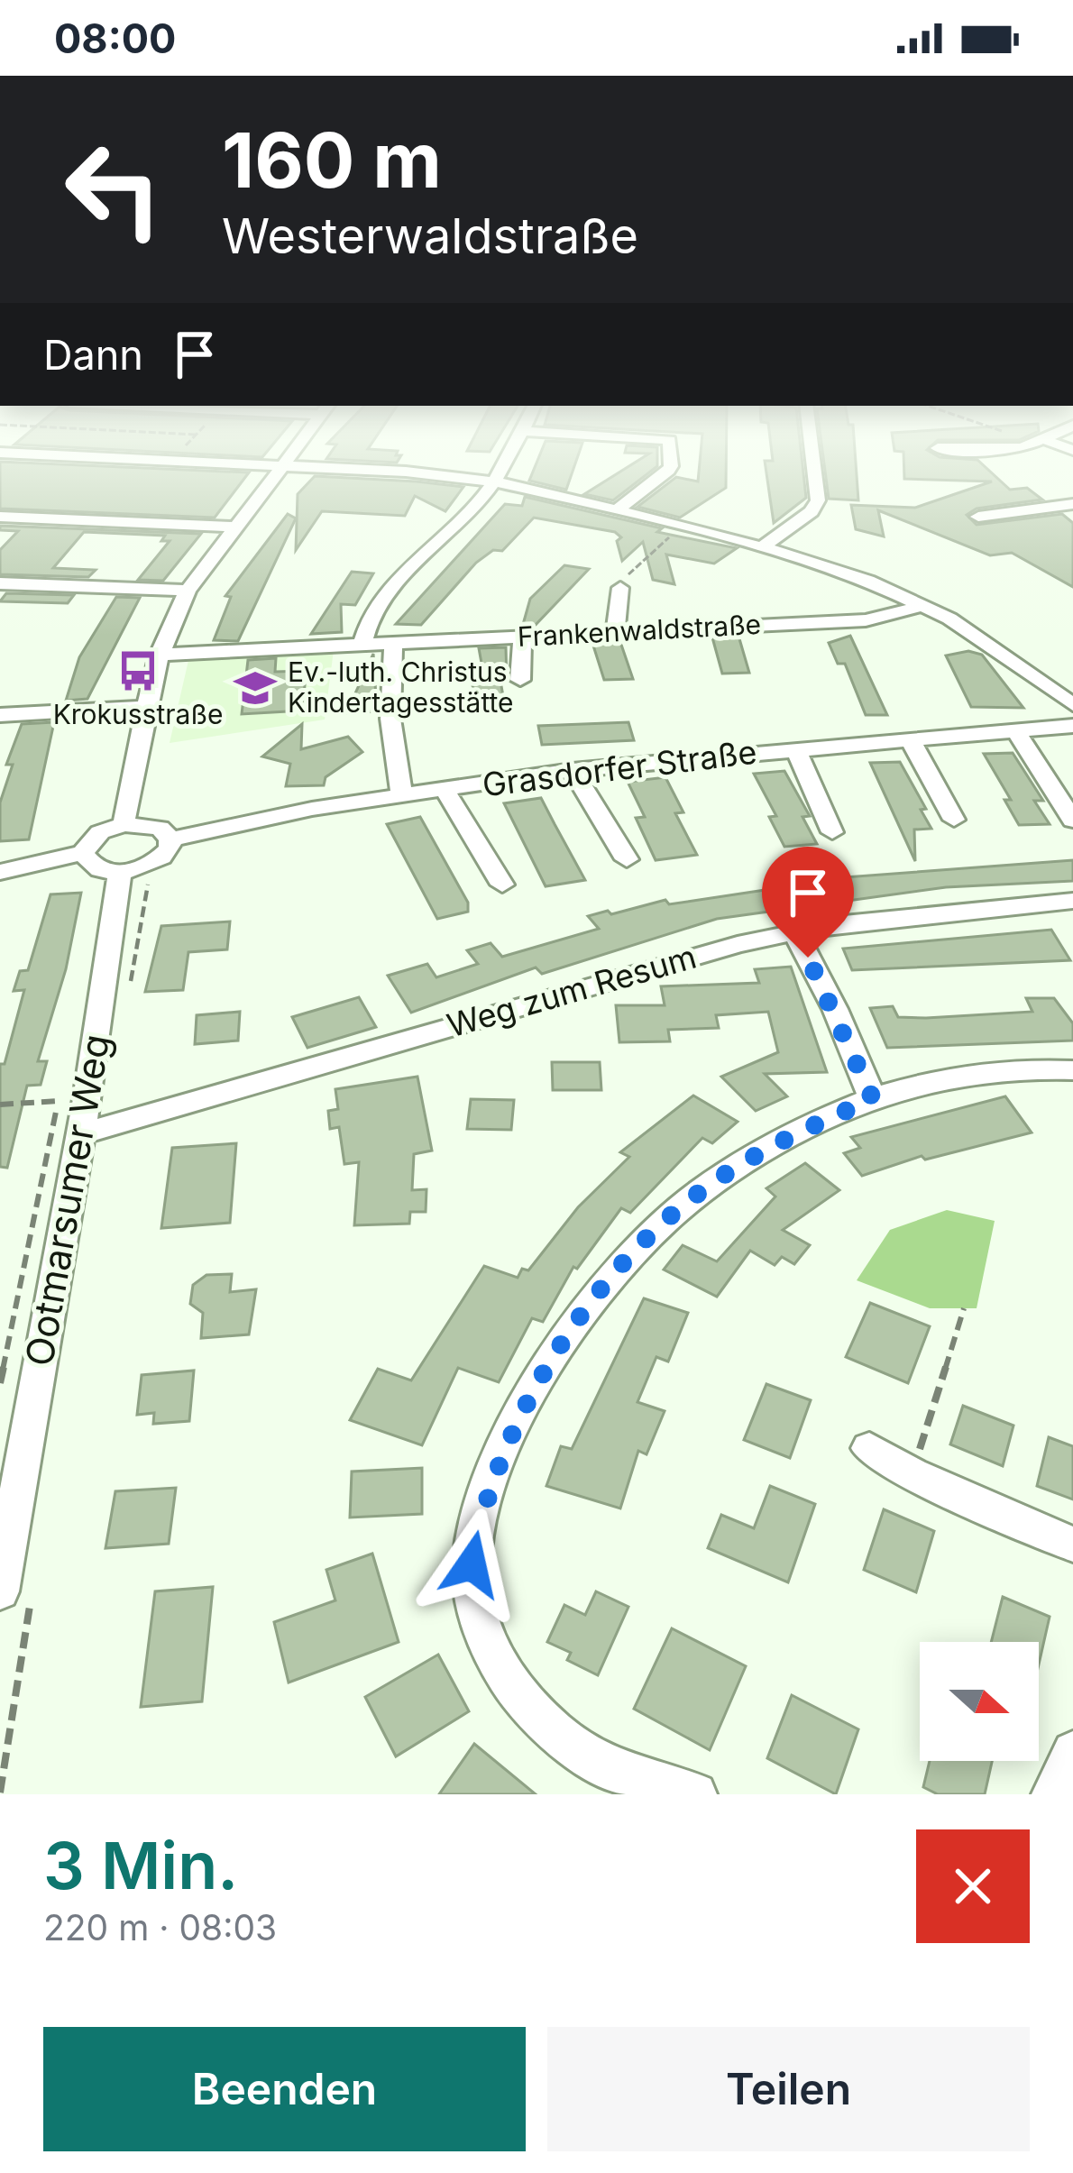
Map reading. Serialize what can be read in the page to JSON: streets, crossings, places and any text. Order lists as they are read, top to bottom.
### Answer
{
  "streets": {
    "street": [
      "Frankenwaldstraße",
      "Grasdorfer Straße",
      "Weg zum Resum",
      "Ootmarsumer Weg"
    ]
  },
  "crossings": [
    ["Weg zum Resum", "Ootmarsumer Weg"]
  ],
  "places": {
    "bus stop": ["Krokusstraße"],
    "school or university": ["Ev.-luth. Christus Kindertagesstätte"]
  },
  "north": "right",
  "page": {
    "status": "08:00",
    "turn": ["160 m", "Westerwaldstraße"],
    "then": "Dann",
    "heading": ["3 Min.", "220 m · 08:03"],
    "buttons": ["Beenden", "Teilen"]
  }
}
